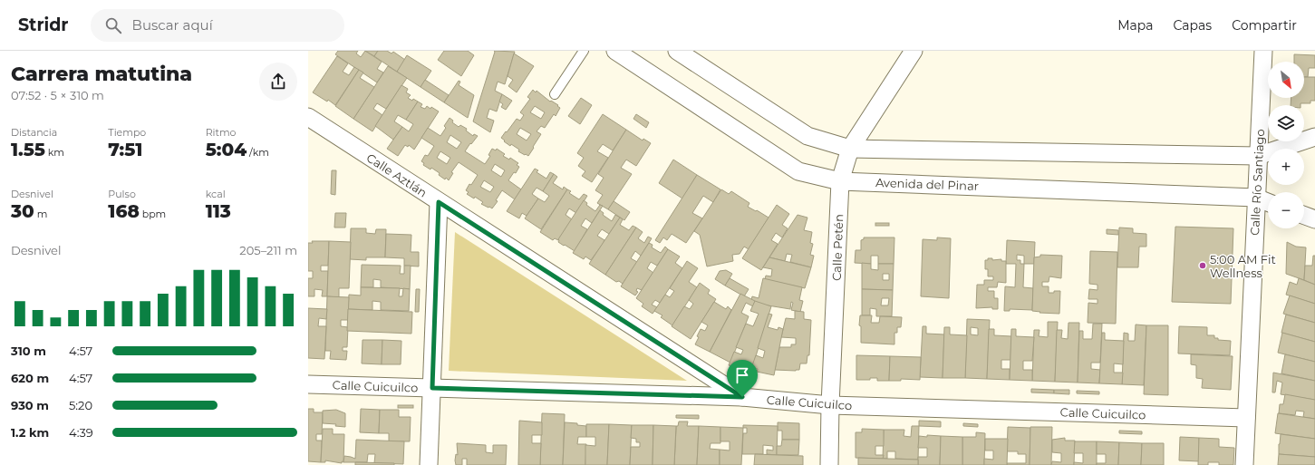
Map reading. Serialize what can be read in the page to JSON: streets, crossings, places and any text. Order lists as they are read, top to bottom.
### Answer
{
  "streets": {
    "street": [
      "Calle Aztlán",
      "Calle Río Santiago",
      "Avenida del Pinar",
      "Calle Petén",
      "Calle Cuicuilco"
    ]
  },
  "crossings": [
    ["Calle Aztlán", "Calle Cuicuilco"],
    ["Calle Río Santiago", "Avenida del Pinar"],
    ["Calle Río Santiago", "Calle Cuicuilco"],
    ["Avenida del Pinar", "Calle Petén"],
    ["Calle Petén", "Calle Cuicuilco"]
  ],
  "places": ["5:00 AM Fit Wellness"],
  "north": "bottom right",
  "page": {
    "header": "Stridr",
    "search": "Buscar aquí",
    "nav": ["Mapa", "Capas", "Compartir"],
    "heading": ["Carrera matutina", "07:52 · 5 × 310 m"],
    "map_buttons": ["+", "−"],
    "stats": [
      ["Distancia", "1.55 km"],
      ["Tiempo", "7:51"],
      ["Ritmo", "5:04 /km"],
      ["Desnivel", "30 m"],
      ["Pulso", "168 bpm"],
      ["kcal", "113"]
    ],
    "chart": ["Desnivel", "205–211 m"],
    "list": [
      {
        "name": "310 m",
        "note": "4:57"
      },
      {
        "name": "620 m",
        "note": "4:57"
      },
      {
        "name": "930 m",
        "note": "5:20"
      },
      {
        "name": "1.2 km",
        "note": "4:39"
      }
    ]
  }
}
